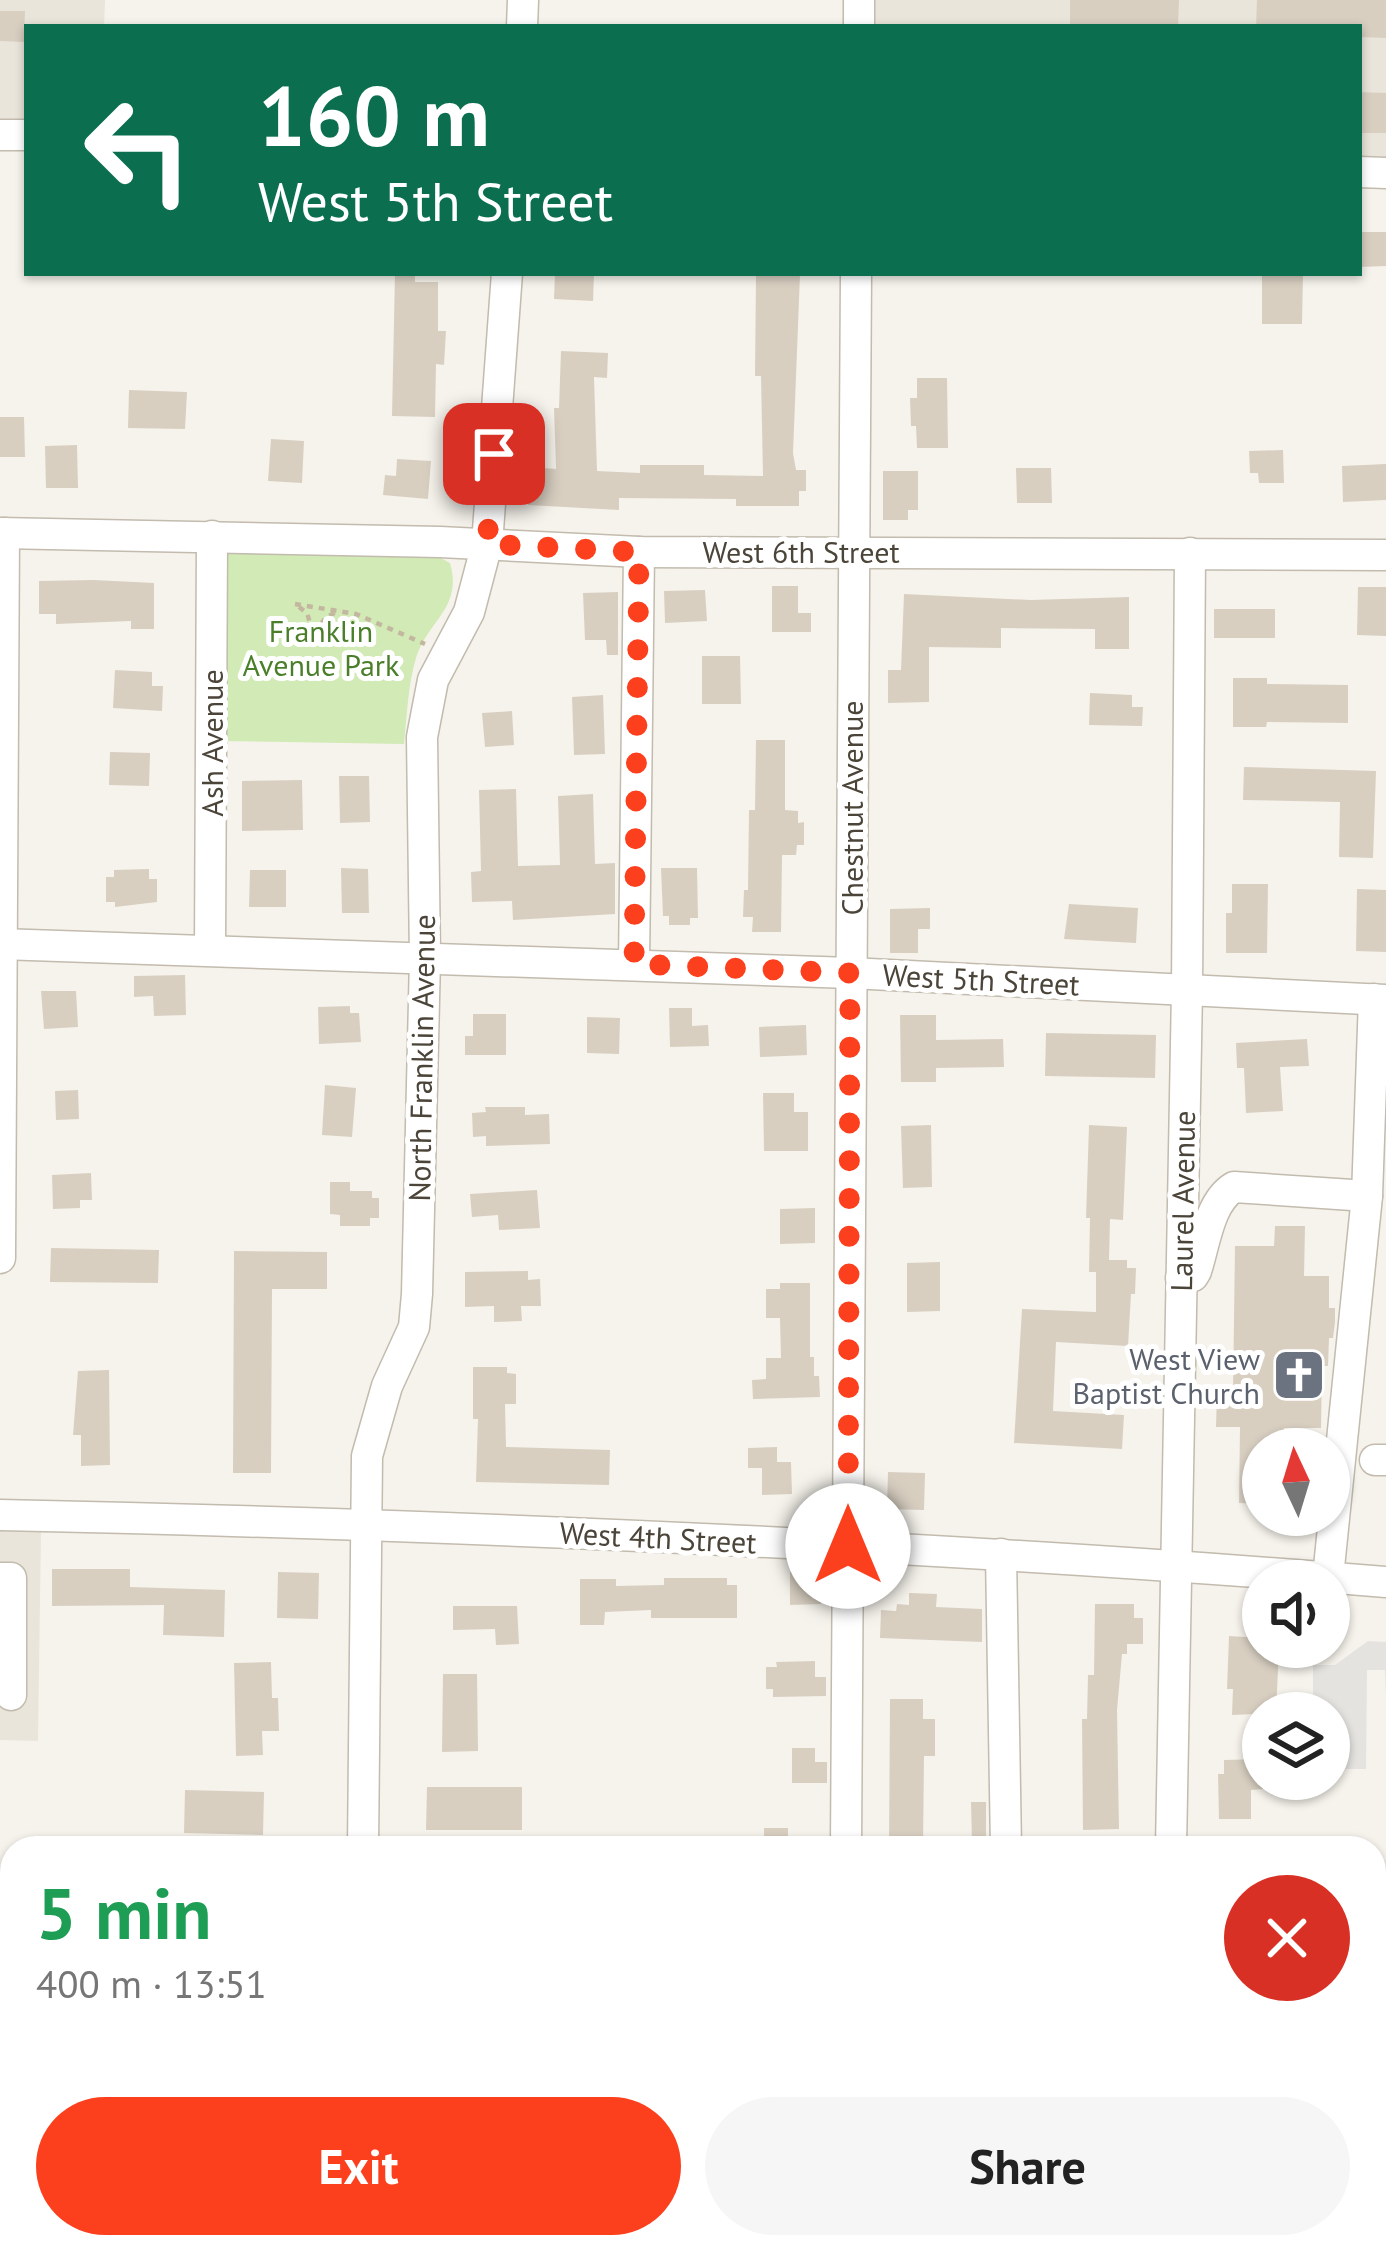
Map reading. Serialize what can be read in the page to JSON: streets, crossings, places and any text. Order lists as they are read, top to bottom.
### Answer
{
  "streets": {
    "street": [
      "West 6th Street",
      "Ash Avenue",
      "Chestnut Avenue",
      "West 5th Street",
      "North Franklin Avenue",
      "Laurel Avenue",
      "West 4th Street"
    ]
  },
  "crossings": [
    ["West 6th Street", "Ash Avenue"],
    ["West 6th Street", "Chestnut Avenue"],
    ["West 6th Street", "North Franklin Avenue"],
    ["West 6th Street", "Laurel Avenue"],
    ["Ash Avenue", "West 5th Street"],
    ["Chestnut Avenue", "West 5th Street"],
    ["Chestnut Avenue", "West 4th Street"],
    ["West 5th Street", "North Franklin Avenue"],
    ["West 5th Street", "Laurel Avenue"],
    ["North Franklin Avenue", "West 4th Street"],
    ["Laurel Avenue", "West 4th Street"]
  ],
  "parks": ["Franklin Avenue Park"],
  "places": {
    "church": ["West View Baptist Church"]
  },
  "north": "top",
  "page": {
    "turn": ["160 m", "West 5th Street"],
    "heading": ["5 min", "400 m · 13:51"],
    "buttons": ["Exit", "Share"]
  }
}
